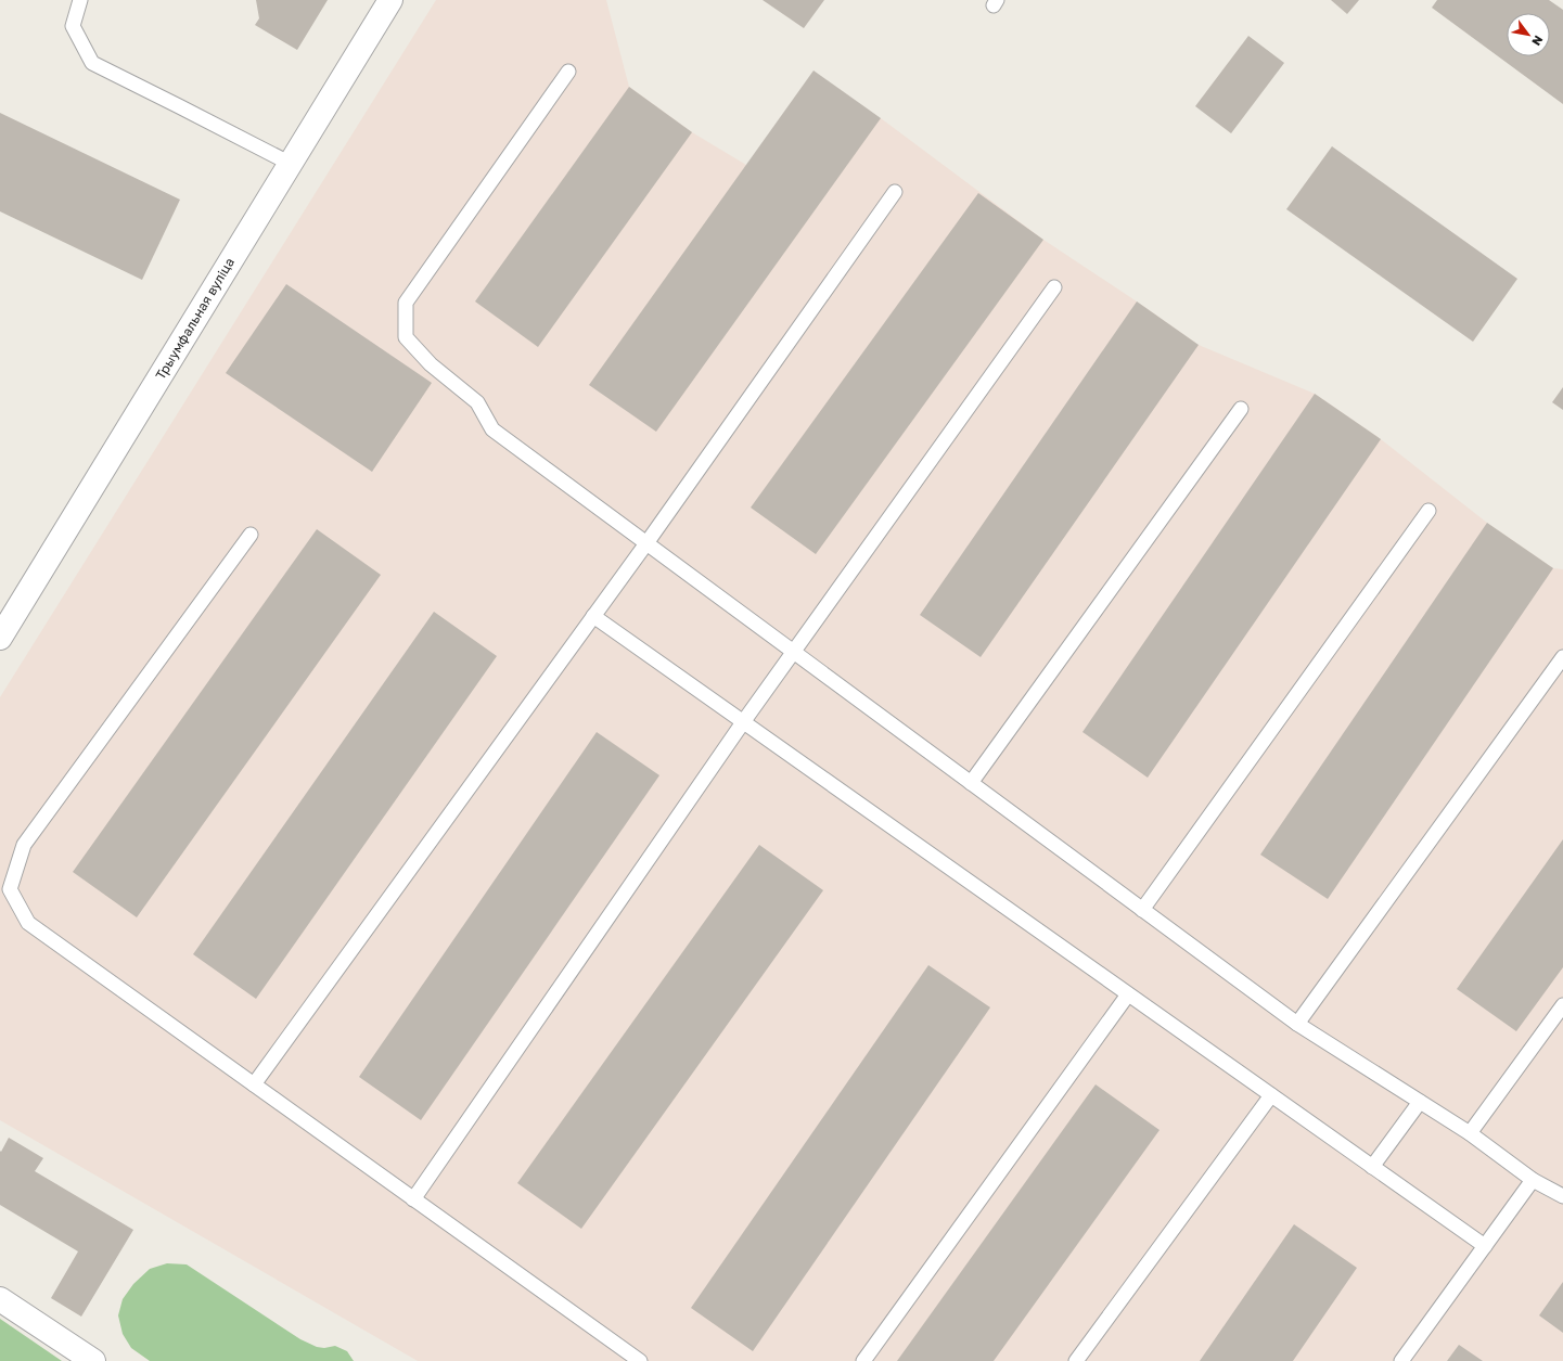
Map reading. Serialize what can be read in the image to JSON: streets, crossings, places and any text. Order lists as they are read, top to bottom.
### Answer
{
  "streets": {
    "street": ["Трыумфальная вуліца"]
  },
  "north": "bottom right"
}
